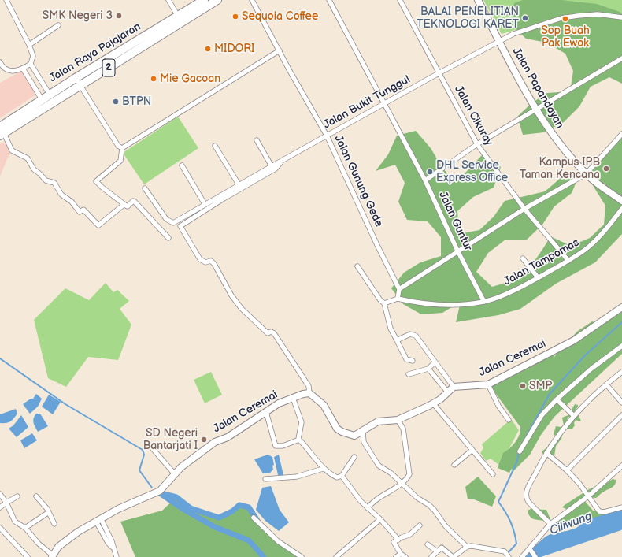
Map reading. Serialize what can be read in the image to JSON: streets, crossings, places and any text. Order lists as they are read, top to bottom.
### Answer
{
  "streets": {
    "highway": ["Jalan Raya Pajajaran", "2"],
    "street": [
      "Jalan Papandayan",
      "Jalan Bukit Tunggul",
      "Jalan Cikuray",
      "Jalan Gunung Gede",
      "Jalan Guntur",
      "Jalan Tampomas",
      "Jalan Ceremai"
    ]
  },
  "crossings": [
    ["Jalan Papandayan", "Jalan Bukit Tunggul"],
    ["Jalan Bukit Tunggul", "Jalan Cikuray"],
    ["Jalan Bukit Tunggul", "Jalan Gunung Gede"],
    ["Jalan Bukit Tunggul", "Jalan Guntur"],
    ["Jalan Cikuray", "Jalan Tampomas"],
    ["Jalan Guntur", "Jalan Tampomas"]
  ],
  "water": ["Ciliwung"],
  "places": [
    "SMK Negeri 3",
    "Sequoia Coffee",
    "BALAI PENELITIAN TEKNOLOGI KARET",
    "Sop Buah Pak Ewok",
    "MIDORI",
    "Mie Gacoan",
    "BTPN",
    "Kampus IPB Taman Kencana",
    "DHL Service Express Office",
    "SMP",
    "SD Negeri Bantarjati I"
  ]
}
